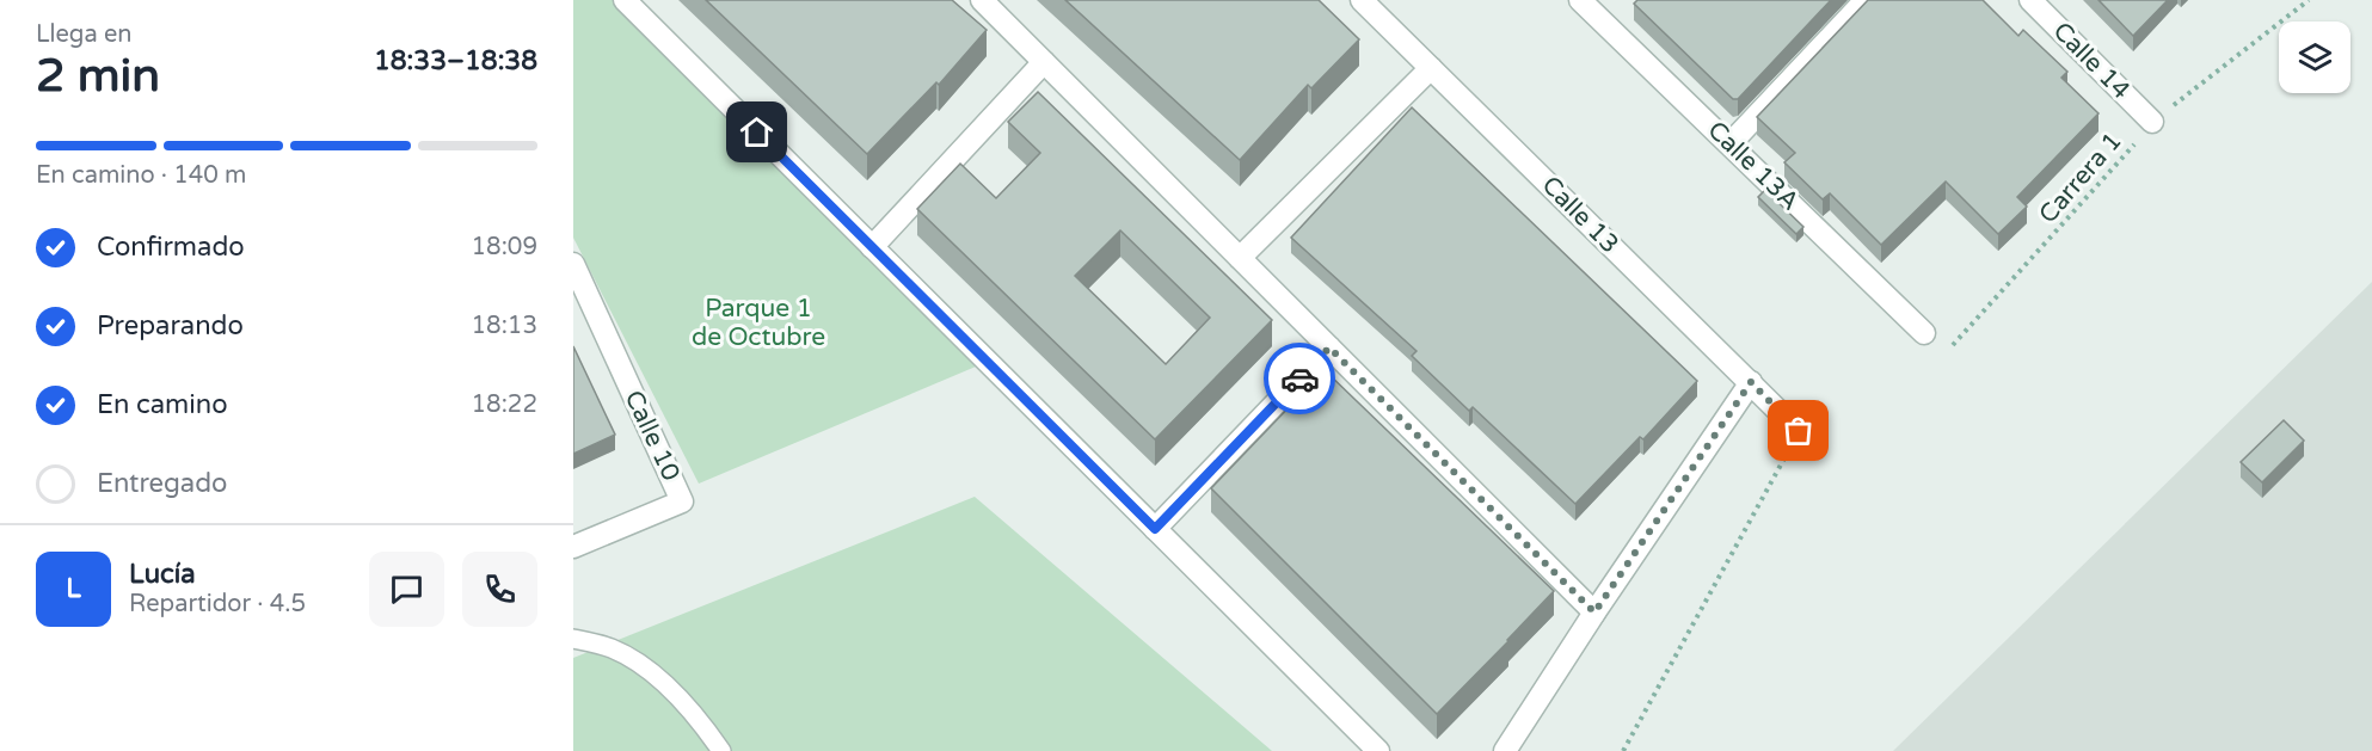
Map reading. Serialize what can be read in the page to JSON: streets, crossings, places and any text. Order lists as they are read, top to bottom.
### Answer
{
  "streets": {
    "street": [
      "Calle 14",
      "Calle 13A",
      "Calle 13",
      "Calle 10"
    ],
    "path": ["Carrera 1"]
  },
  "crossings": [
    ["Calle 14", "Carrera 1"],
    ["Calle 13A", "Carrera 1"]
  ],
  "parks": ["Parque 1 de Octubre"],
  "page": {
    "heading": ["2 min", "Llega en", "18:33–18:38"],
    "panel": ["Lucía", "Repartidor · 4.5"],
    "bar": "En camino · 140 m",
    "list": [
      ["Confirmado", "18:09"],
      ["Preparando", "18:13"],
      ["En camino", "18:22"],
      "Entregado"
    ],
    "round": "L"
  }
}
